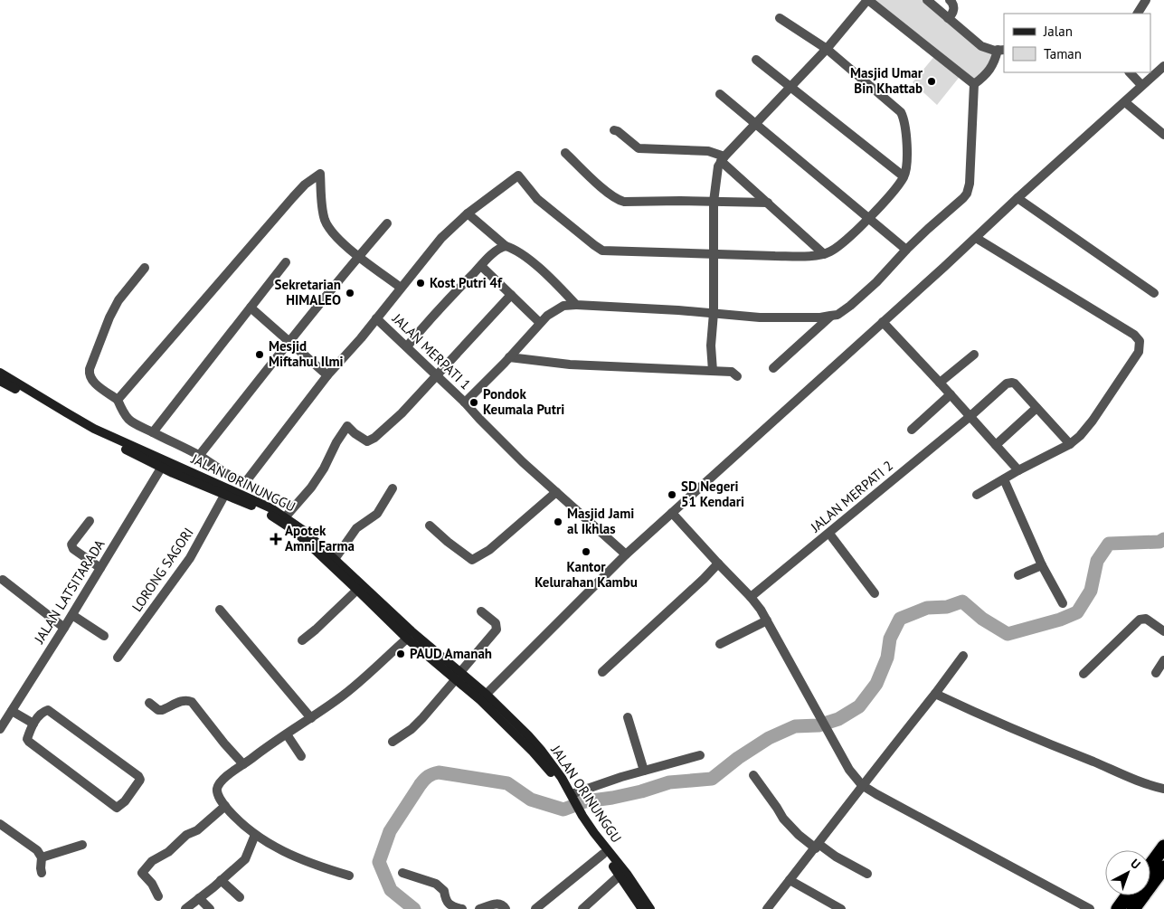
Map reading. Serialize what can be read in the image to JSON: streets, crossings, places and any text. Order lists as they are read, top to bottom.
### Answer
{
  "streets": {
    "street": [
      "JALAN MERPATI 1",
      "JALAN ORINUNGGU",
      "JALAN MERPATI 2",
      "LORONG SAGORI",
      "JALAN LATSITARADA"
    ]
  },
  "crossings": [
    ["JALAN ORINUNGGU", "LORONG SAGORI"],
    ["JALAN ORINUNGGU", "JALAN LATSITARADA"]
  ],
  "places": {
    "other": [
      "Masjid Umar Bin Khattab",
      "Kost Putri 4f",
      "Sekretarian HIMALEO",
      "Mesjid Miftahul Ilmi",
      "Pondok Keumala Putri",
      "SD Negeri 51 Kendari",
      "Masjid Jami al Ikhlas",
      "Kantor Kelurahan Kambu",
      "PAUD Amanah"
    ],
    "health": ["Apotek Amni Farma"]
  },
  "legend": ["Jalan", "Taman"],
  "north": "top right"
}
